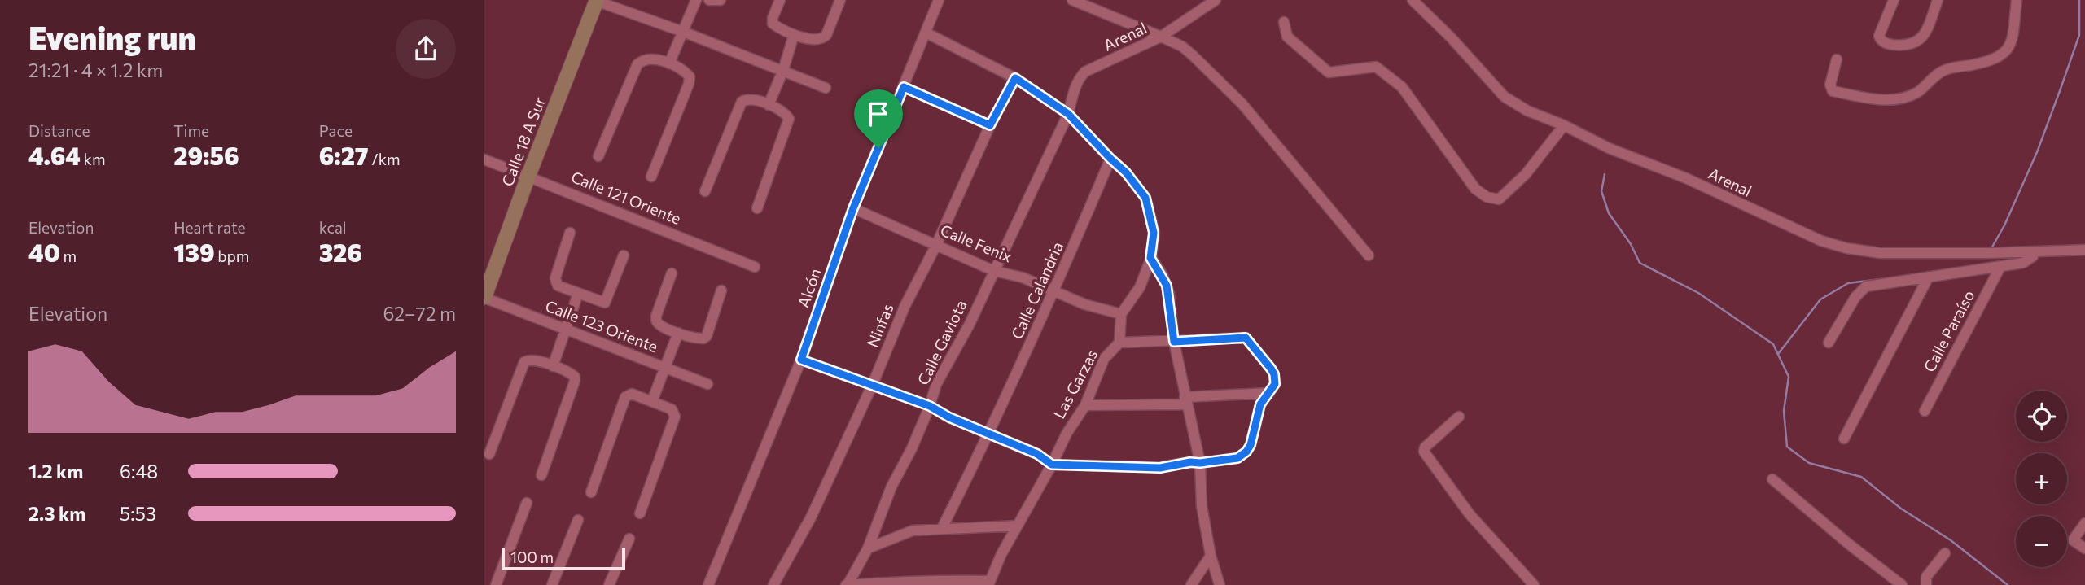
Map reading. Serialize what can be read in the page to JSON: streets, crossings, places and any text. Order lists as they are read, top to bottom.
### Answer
{
  "streets": {
    "street": [
      "Arenal",
      "Calle 18 A Sur",
      "Calle 121 Oriente",
      "Calle Fenix",
      "Alcón",
      "Calle Calandria",
      "Ninfas",
      "Calle 123 Oriente",
      "Calle Paraíso",
      "Calle Gaviota",
      "Las Garzas"
    ]
  },
  "crossings": [
    ["Arenal", "Calle Gaviota"],
    ["Calle 18 A Sur", "Calle 121 Oriente"],
    ["Calle 18 A Sur", "Calle 123 Oriente"],
    ["Calle Fenix", "Alcón"],
    ["Calle Fenix", "Calle Calandria"],
    ["Calle Fenix", "Ninfas"],
    ["Calle Fenix", "Calle Gaviota"],
    ["Calle Fenix", "Las Garzas"]
  ],
  "scale_bar": "100 m",
  "page": {
    "heading": ["Evening run", "21:21 · 4 × 1.2 km"],
    "stats": [
      ["Distance", "4.64 km"],
      ["Time", "29:56"],
      ["Pace", "6:27 /km"],
      ["Elevation", "40 m"],
      ["Heart rate", "139 bpm"],
      ["kcal", "326"]
    ],
    "chart": ["Elevation", "62–72 m"],
    "map_buttons": ["+", "−"],
    "list": [
      {
        "name": "1.2 km",
        "note": "6:48"
      },
      {
        "name": "2.3 km",
        "note": "5:53"
      }
    ],
    "scale": "100 m"
  }
}
